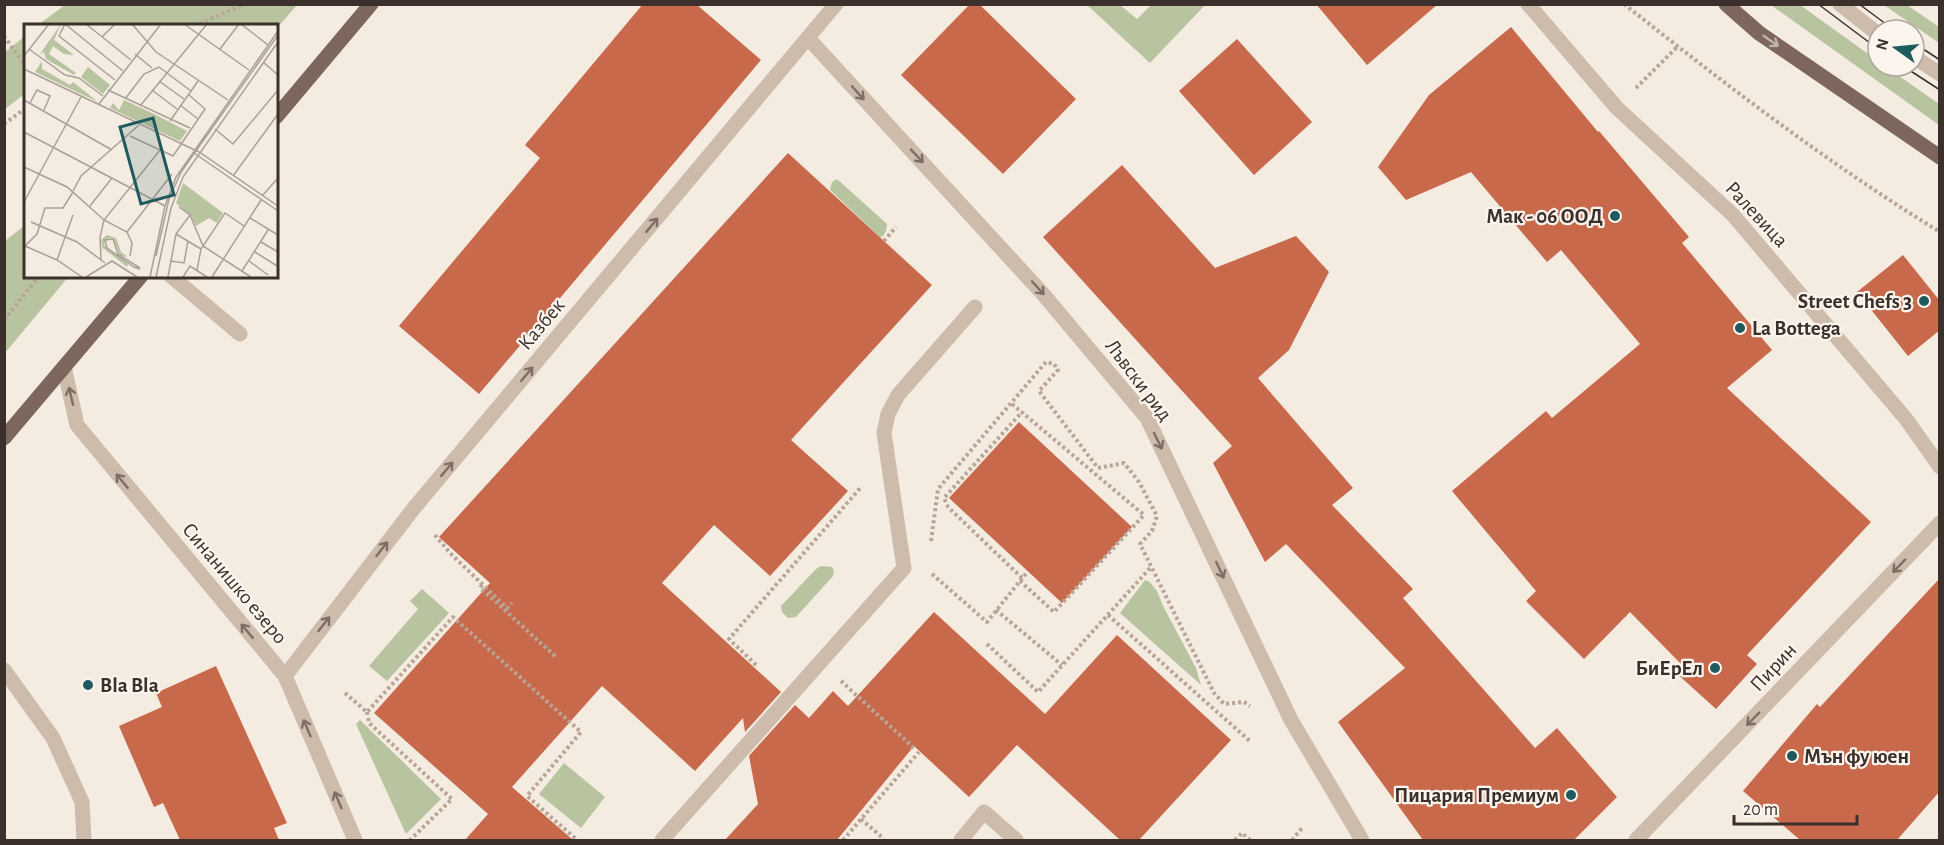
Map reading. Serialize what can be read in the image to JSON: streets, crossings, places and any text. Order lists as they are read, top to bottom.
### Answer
{
  "streets": {
    "street": [
      "Ралевица",
      "Казбек",
      "Лъвски рид",
      "Синанишко езеро",
      "Пирин"
    ]
  },
  "crossings": [
    ["Казбек", "Лъвски рид"],
    ["Казбек", "Синанишко езеро"]
  ],
  "one_way": [
    "Казбек",
    "Лъвски рид",
    "Синанишко езеро",
    "Пирин"
  ],
  "places": [
    "Мак - 06 ООД",
    "Street Chefs 3",
    "La Bottega",
    "БиЕрЕл",
    "Bla Bla",
    "Мън фу юен",
    "Пицария Премиум"
  ],
  "scale_bar": "20 m",
  "north": "left"
}
